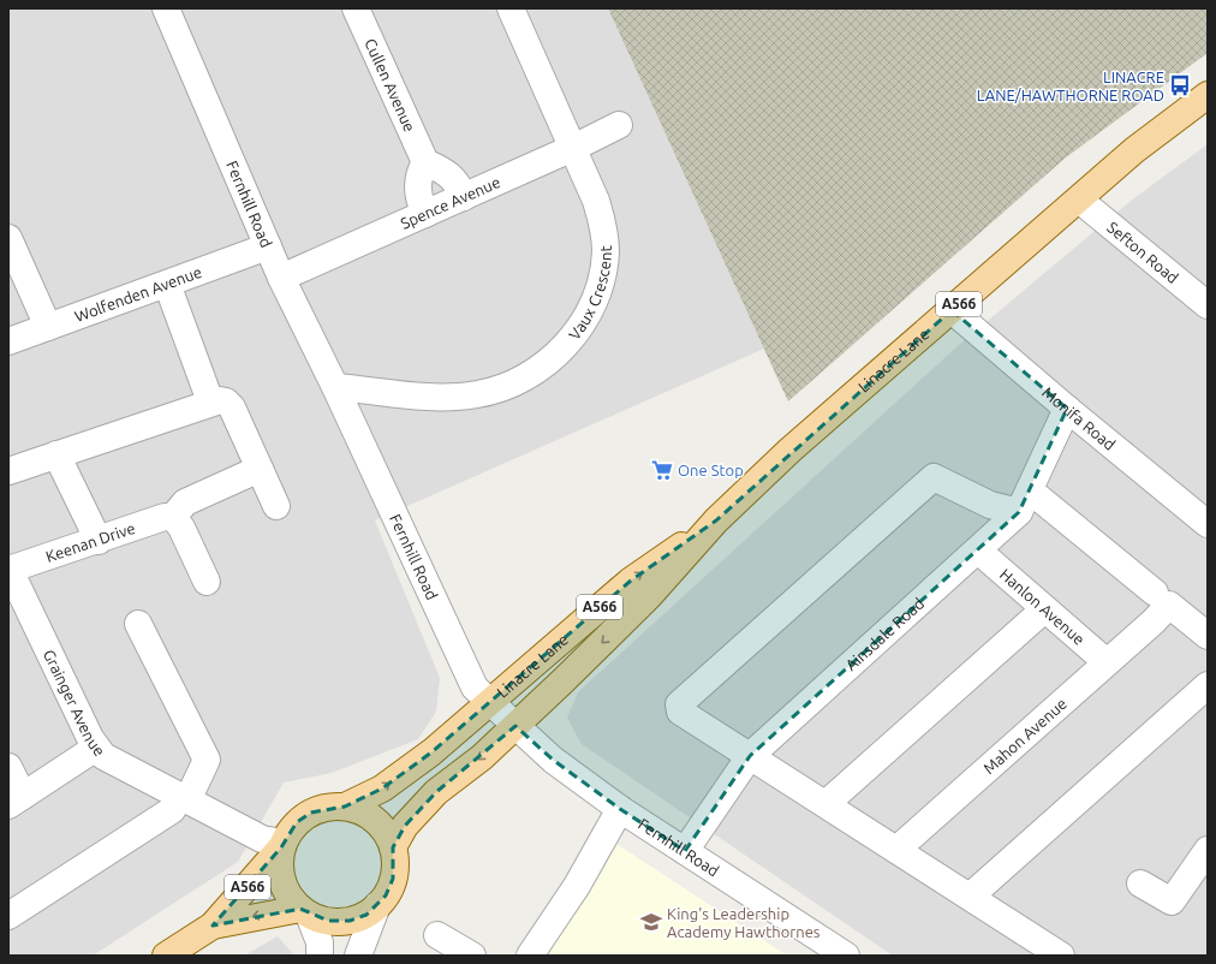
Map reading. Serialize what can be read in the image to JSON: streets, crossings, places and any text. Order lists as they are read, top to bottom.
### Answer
{
  "streets": {
    "main road": ["A566", "Linacre Lane"],
    "street": [
      "Cullen Avenue",
      "Spence Avenue",
      "Fernhill Road",
      "Sefton Road",
      "Vaux Crescent",
      "Wolfenden Avenue",
      "Monifa Road",
      "Keenan Drive",
      "Hanlon Avenue",
      "Ainsdale Road",
      "Grainger Avenue",
      "Mahon Avenue"
    ]
  },
  "crossings": [
    ["Spence Avenue", "Fernhill Road"],
    ["Spence Avenue", "Vaux Crescent"],
    ["Fernhill Road", "Vaux Crescent"],
    ["Fernhill Road", "Wolfenden Avenue"],
    ["Fernhill Road", "Linacre Lane"],
    ["Fernhill Road", "Ainsdale Road"],
    ["Sefton Road", "Linacre Lane"],
    ["A566", "Linacre Lane"],
    ["A566", "Grainger Avenue"],
    ["Linacre Lane", "Monifa Road"],
    ["Linacre Lane", "Grainger Avenue"],
    ["Monifa Road", "Ainsdale Road"],
    ["Keenan Drive", "Grainger Avenue"],
    ["Hanlon Avenue", "Ainsdale Road"],
    ["Hanlon Avenue", "Mahon Avenue"]
  ],
  "places": {
    "bus stop": ["LINACRE LANE/HAWTHORNE ROAD"],
    "supermarket": ["One Stop"],
    "school or university": ["King's Leadership Academy Hawthornes"]
  }
}
